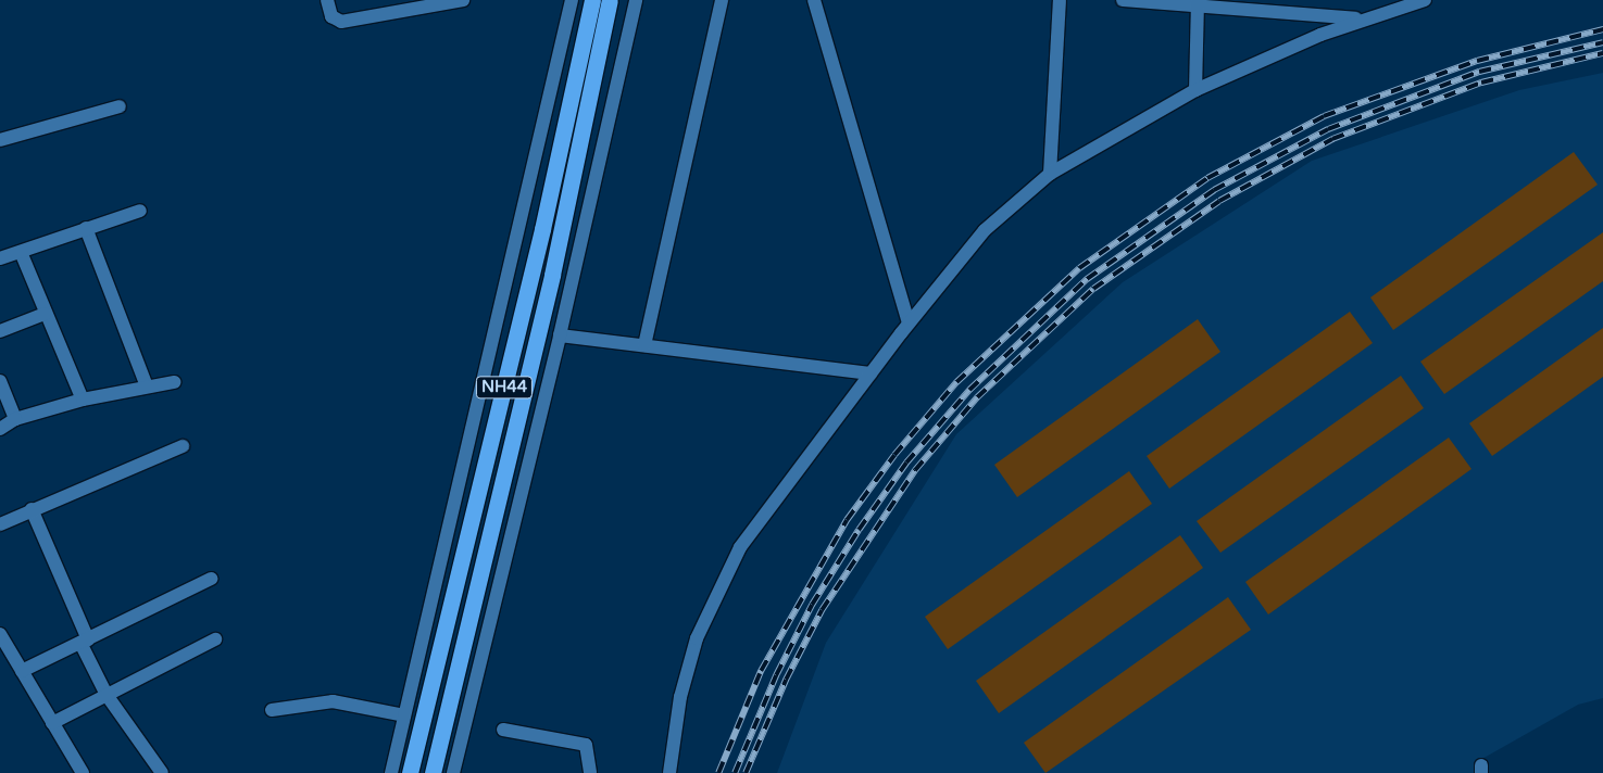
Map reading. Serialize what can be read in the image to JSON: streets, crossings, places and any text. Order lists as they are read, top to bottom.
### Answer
{
  "streets": {
    "highway": ["NH44"]
  }
}
